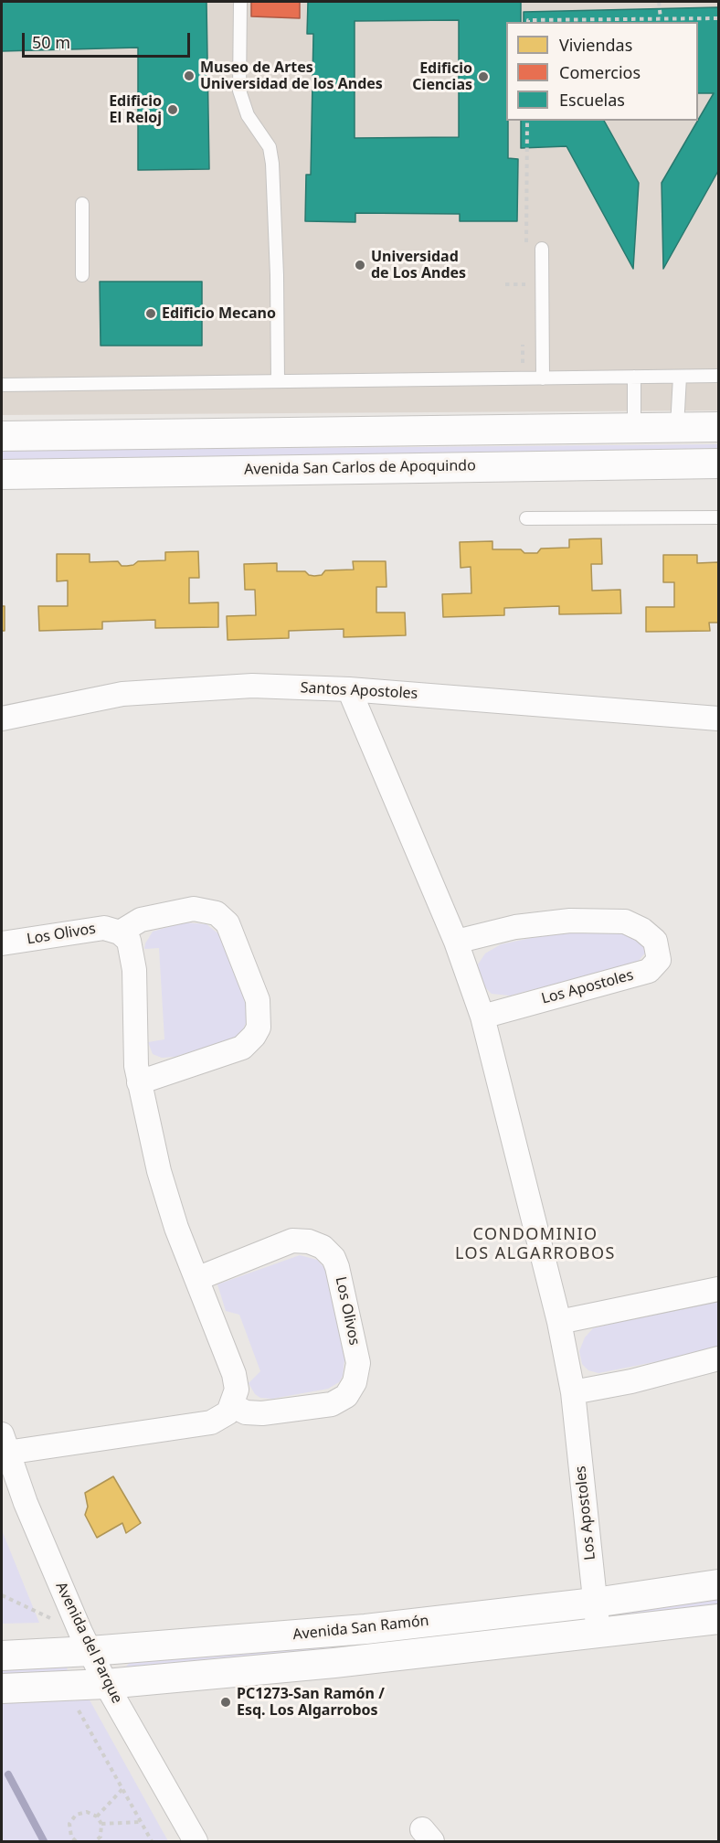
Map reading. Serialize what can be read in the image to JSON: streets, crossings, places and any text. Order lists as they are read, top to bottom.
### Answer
{
  "streets": {
    "street": [
      "Avenida San Carlos de Apoquindo",
      "Santos Apostoles",
      "Los Olivos",
      "Los Apostoles",
      "Avenida San Ramón",
      "Avenida del Parque"
    ]
  },
  "crossings": [
    ["Santos Apostoles", "Los Apostoles"],
    ["Los Apostoles", "Avenida San Ramón"],
    ["Avenida San Ramón", "Avenida del Parque"]
  ],
  "districts": ["CONDOMINIO LOS ALGARROBOS"],
  "places": [
    "Museo de Artes Universidad de los Andes",
    "Edificio Ciencias",
    "Edificio El Reloj",
    "Universidad de Los Andes",
    "Edificio Mecano",
    "PC1273-San Ramón / Esq. Los Algarrobos"
  ],
  "legend": ["Viviendas", "Comercios", "Escuelas"],
  "scale_bar": "50 m"
}
